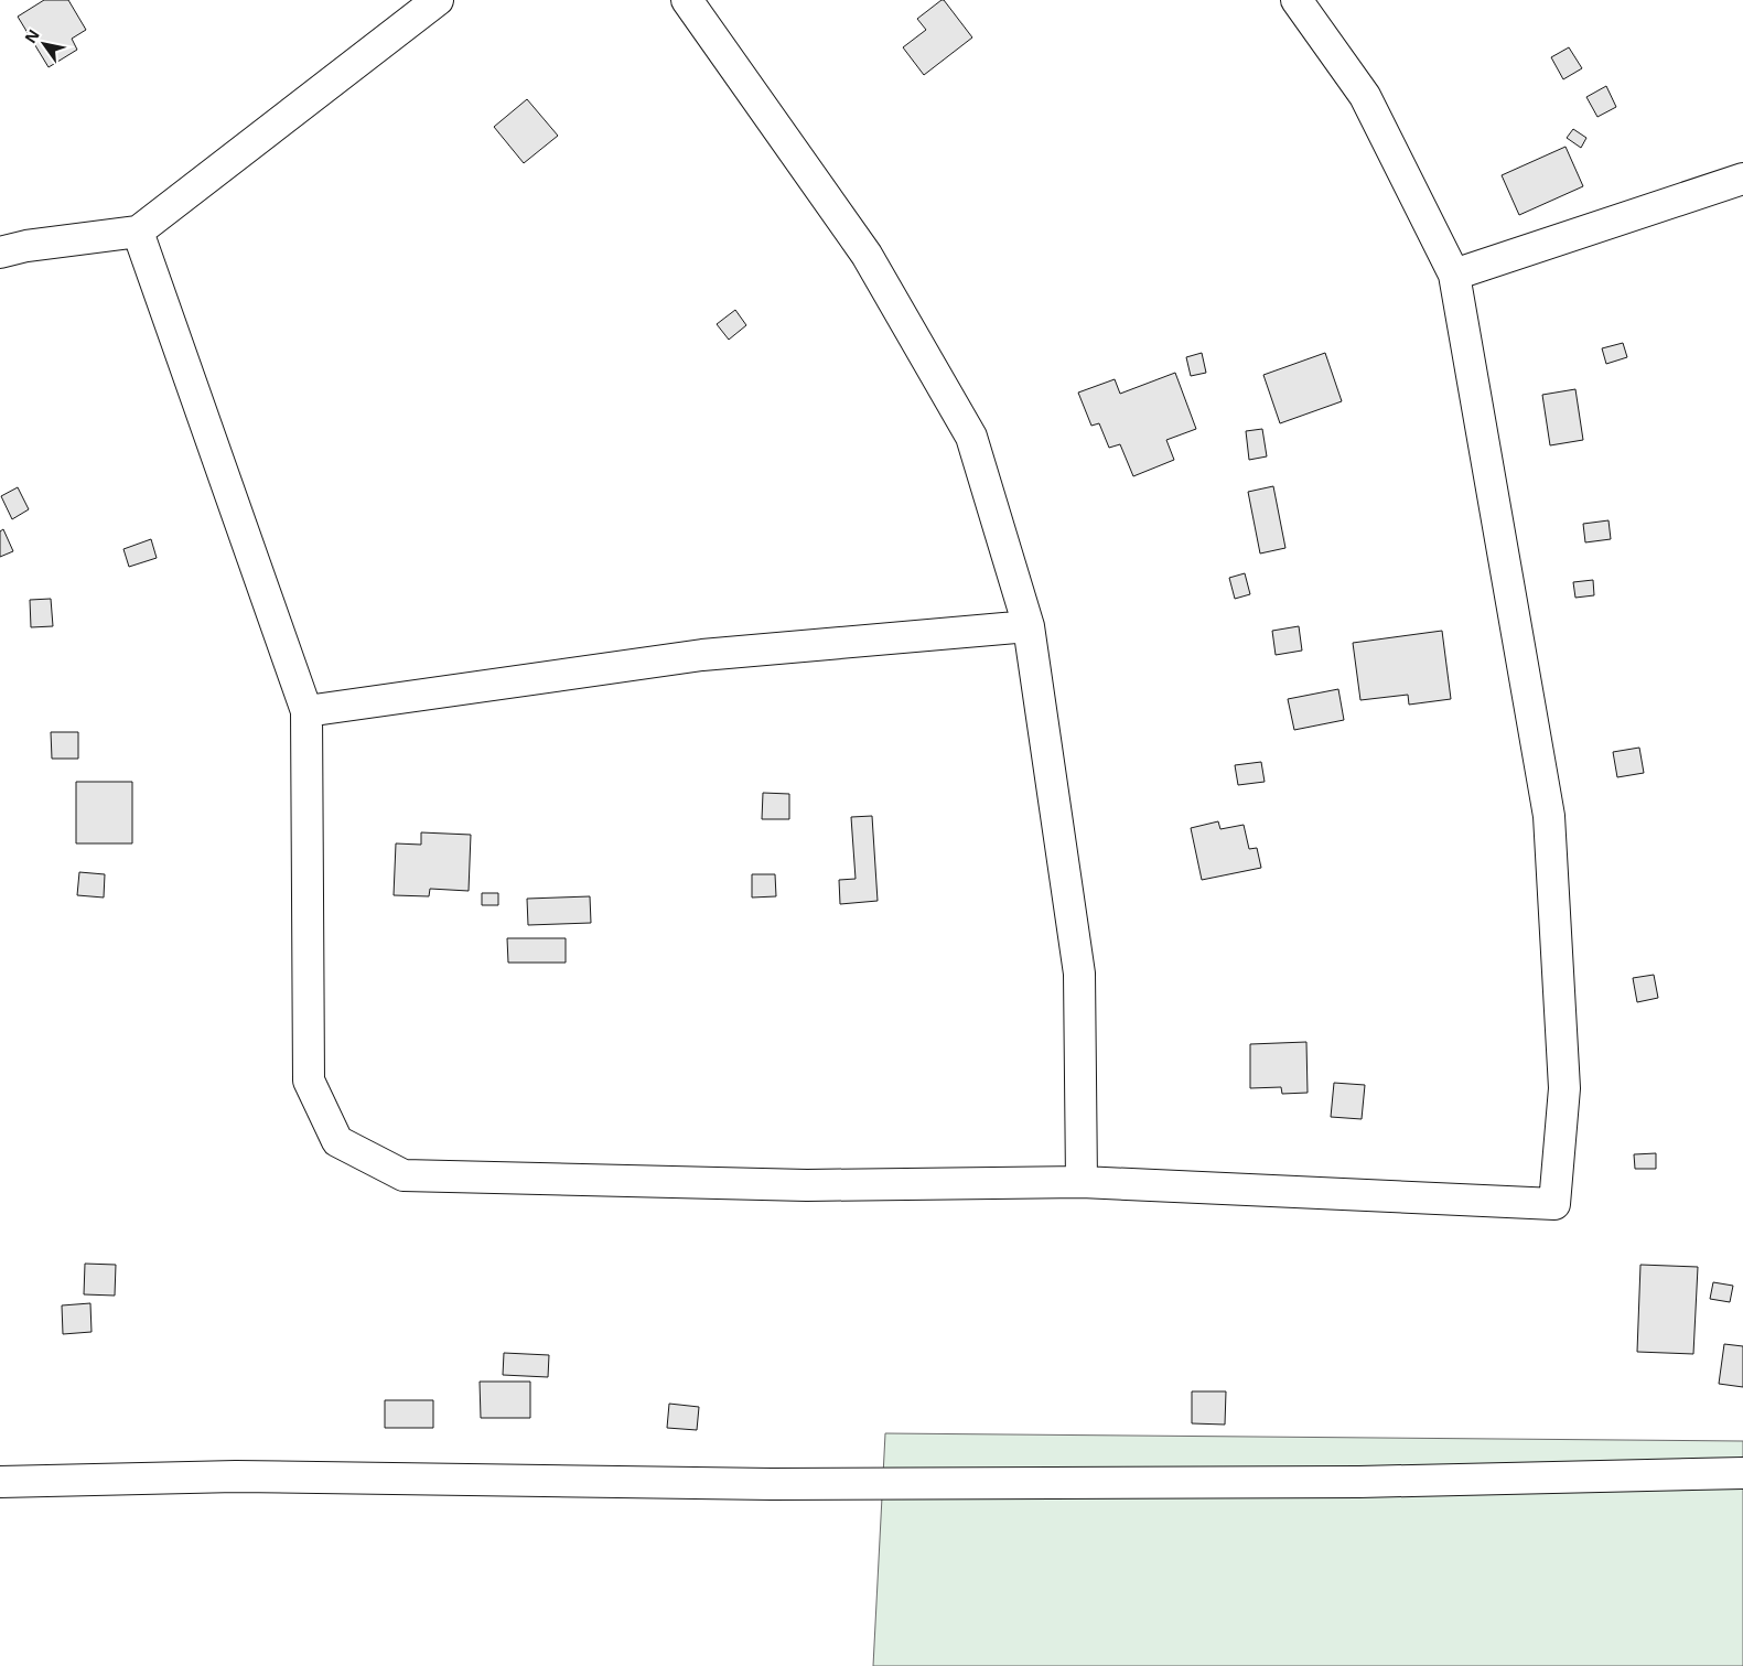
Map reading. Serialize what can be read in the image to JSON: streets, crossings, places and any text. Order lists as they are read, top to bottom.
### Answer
{
  "north": "top left"
}
